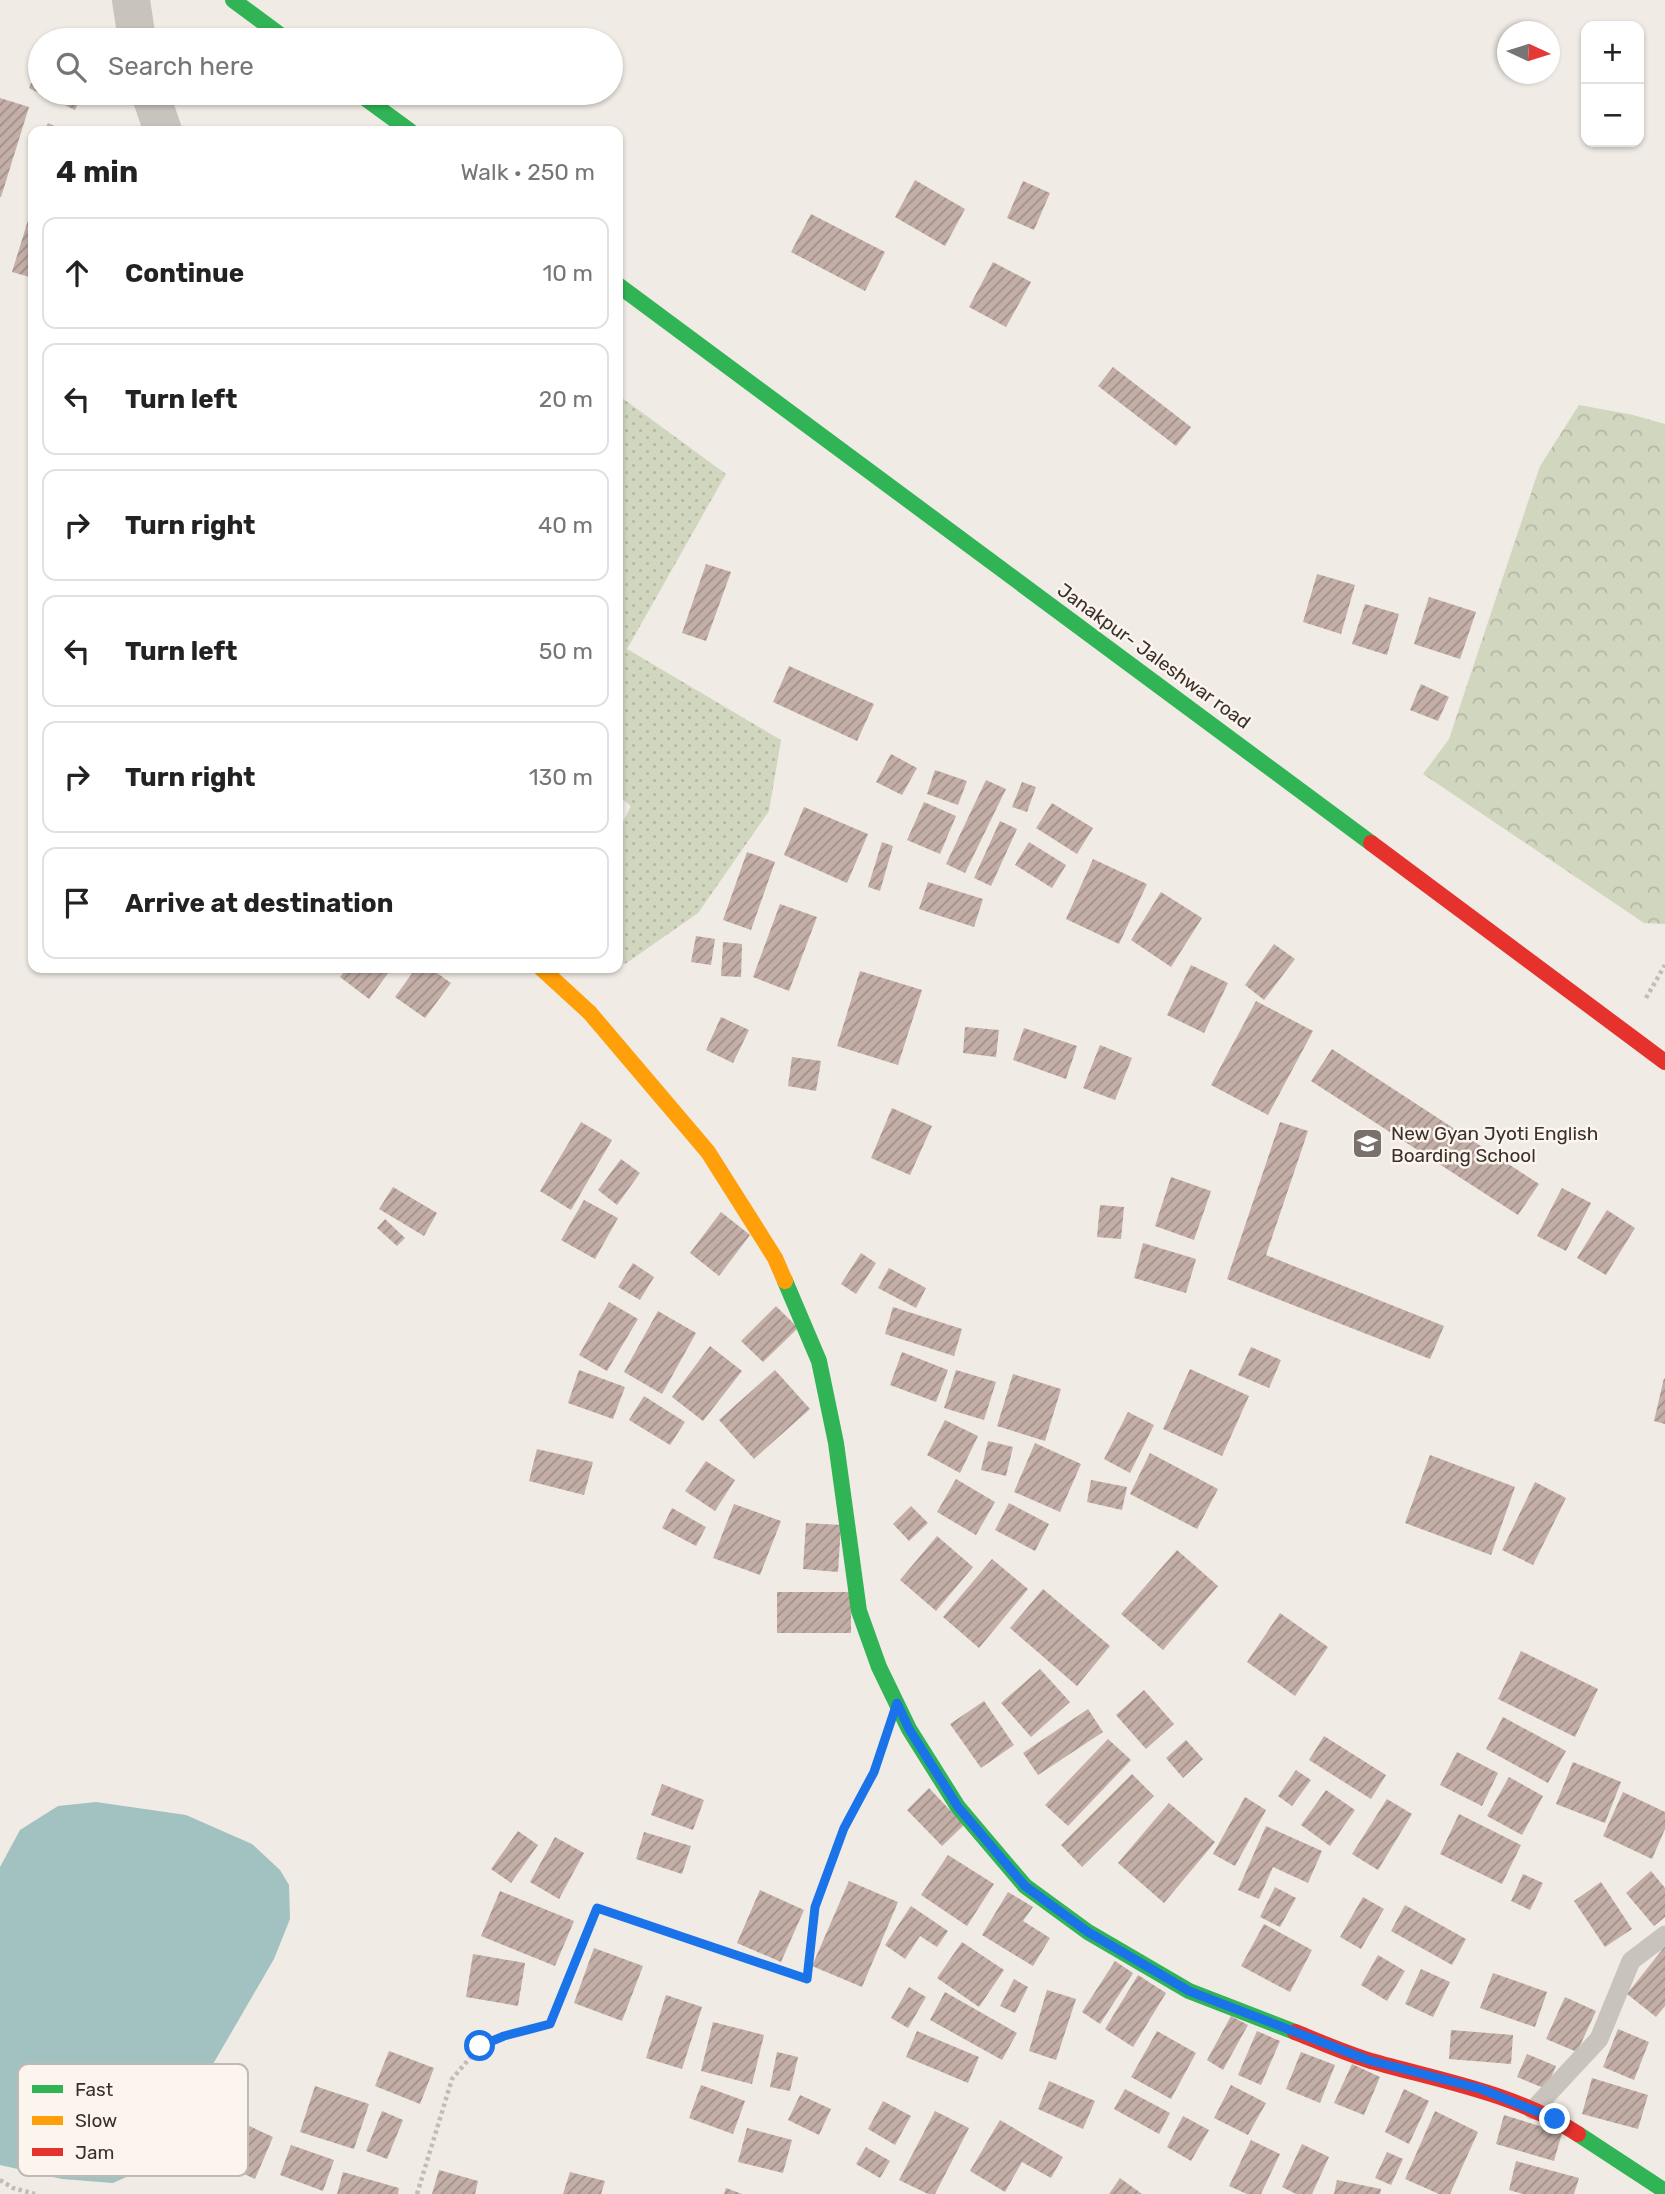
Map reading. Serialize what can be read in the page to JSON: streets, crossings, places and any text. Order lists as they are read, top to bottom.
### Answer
{
  "streets": {
    "main road": ["Janakpur- Jaleshwar road"]
  },
  "places": {
    "school or university": ["New Gyan Jyoti English Boarding School"]
  },
  "legend": ["Fast", "Slow", "Jam"],
  "north": "right",
  "page": {
    "map_buttons": ["+", "−"],
    "search": "Search here",
    "heading": ["4 min", "Walk · 250 m"],
    "list": [
      ["Continue", "10 m"],
      ["Turn left", "20 m"],
      ["Turn right", "40 m"],
      ["Turn left", "50 m"],
      ["Turn right", "130 m"],
      "Arrive at destination"
    ]
  }
}
